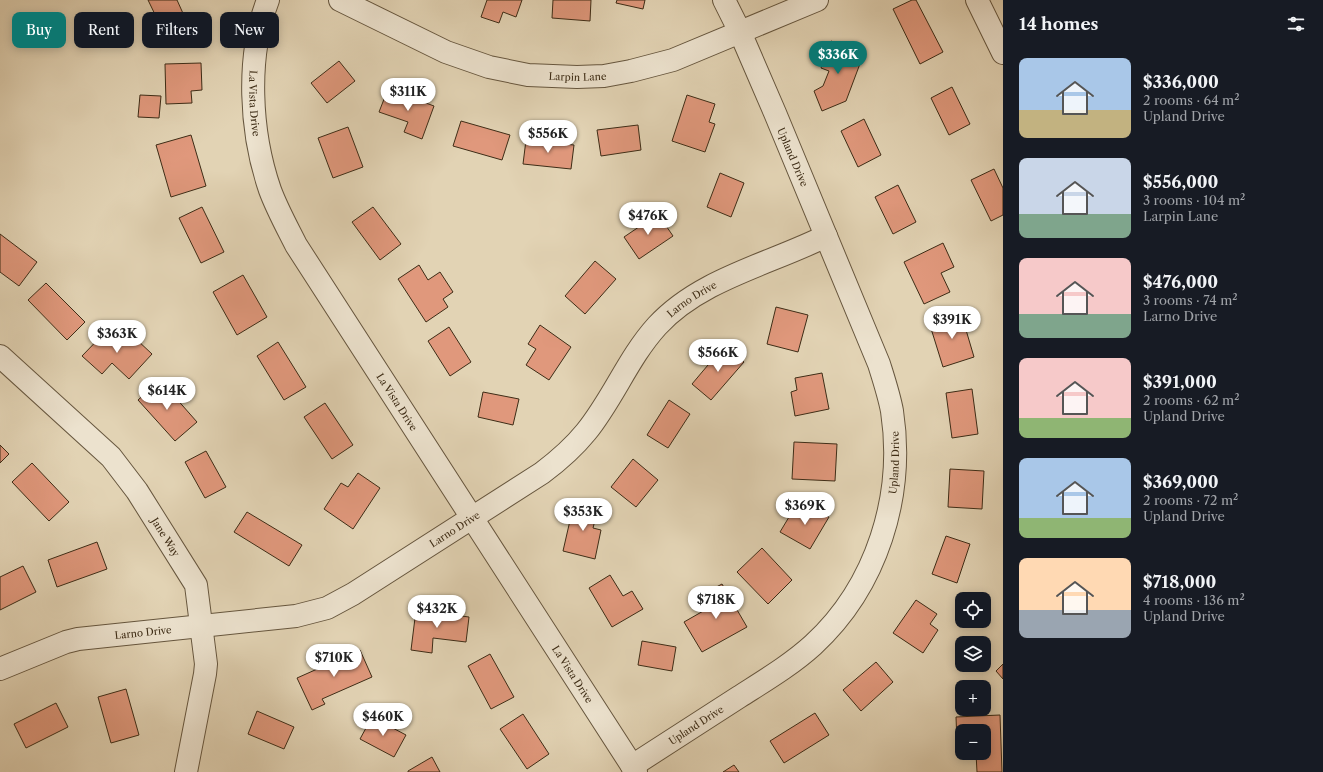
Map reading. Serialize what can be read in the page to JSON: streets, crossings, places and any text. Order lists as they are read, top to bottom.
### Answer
{
  "streets": {
    "street": [
      "Larpin Lane",
      "La Vista Drive",
      "Upland Drive",
      "Larno Drive",
      "Jane Way"
    ]
  },
  "crossings": [
    ["Larpin Lane", "Upland Drive"],
    ["La Vista Drive", "Upland Drive"],
    ["La Vista Drive", "Larno Drive"],
    ["Upland Drive", "Larno Drive"],
    ["Larno Drive", "Jane Way"]
  ],
  "page": {
    "heading": "14 homes",
    "chip": [
      "Buy",
      "Rent",
      "Filters",
      "New"
    ],
    "price": [
      "$336K",
      "$311K",
      "$556K",
      "$476K",
      "$391K",
      "$363K",
      "$566K",
      "$614K",
      "$369K",
      "$353K",
      "$718K",
      "$432K",
      "$710K",
      "$460K"
    ],
    "list": [
      {
        "name": "$336,000",
        "note": "2 rooms · 64 m² · Upland Drive"
      },
      {
        "name": "$556,000",
        "note": "3 rooms · 104 m² · Larpin Lane"
      },
      {
        "name": "$476,000",
        "note": "3 rooms · 74 m² · Larno Drive"
      },
      {
        "name": "$391,000",
        "note": "2 rooms · 62 m² · Upland Drive"
      },
      {
        "name": "$369,000",
        "note": "2 rooms · 72 m² · Upland Drive"
      },
      {
        "name": "$718,000",
        "note": "4 rooms · 136 m² · Upland Drive"
      }
    ],
    "map_buttons": ["+", "−"]
  }
}
